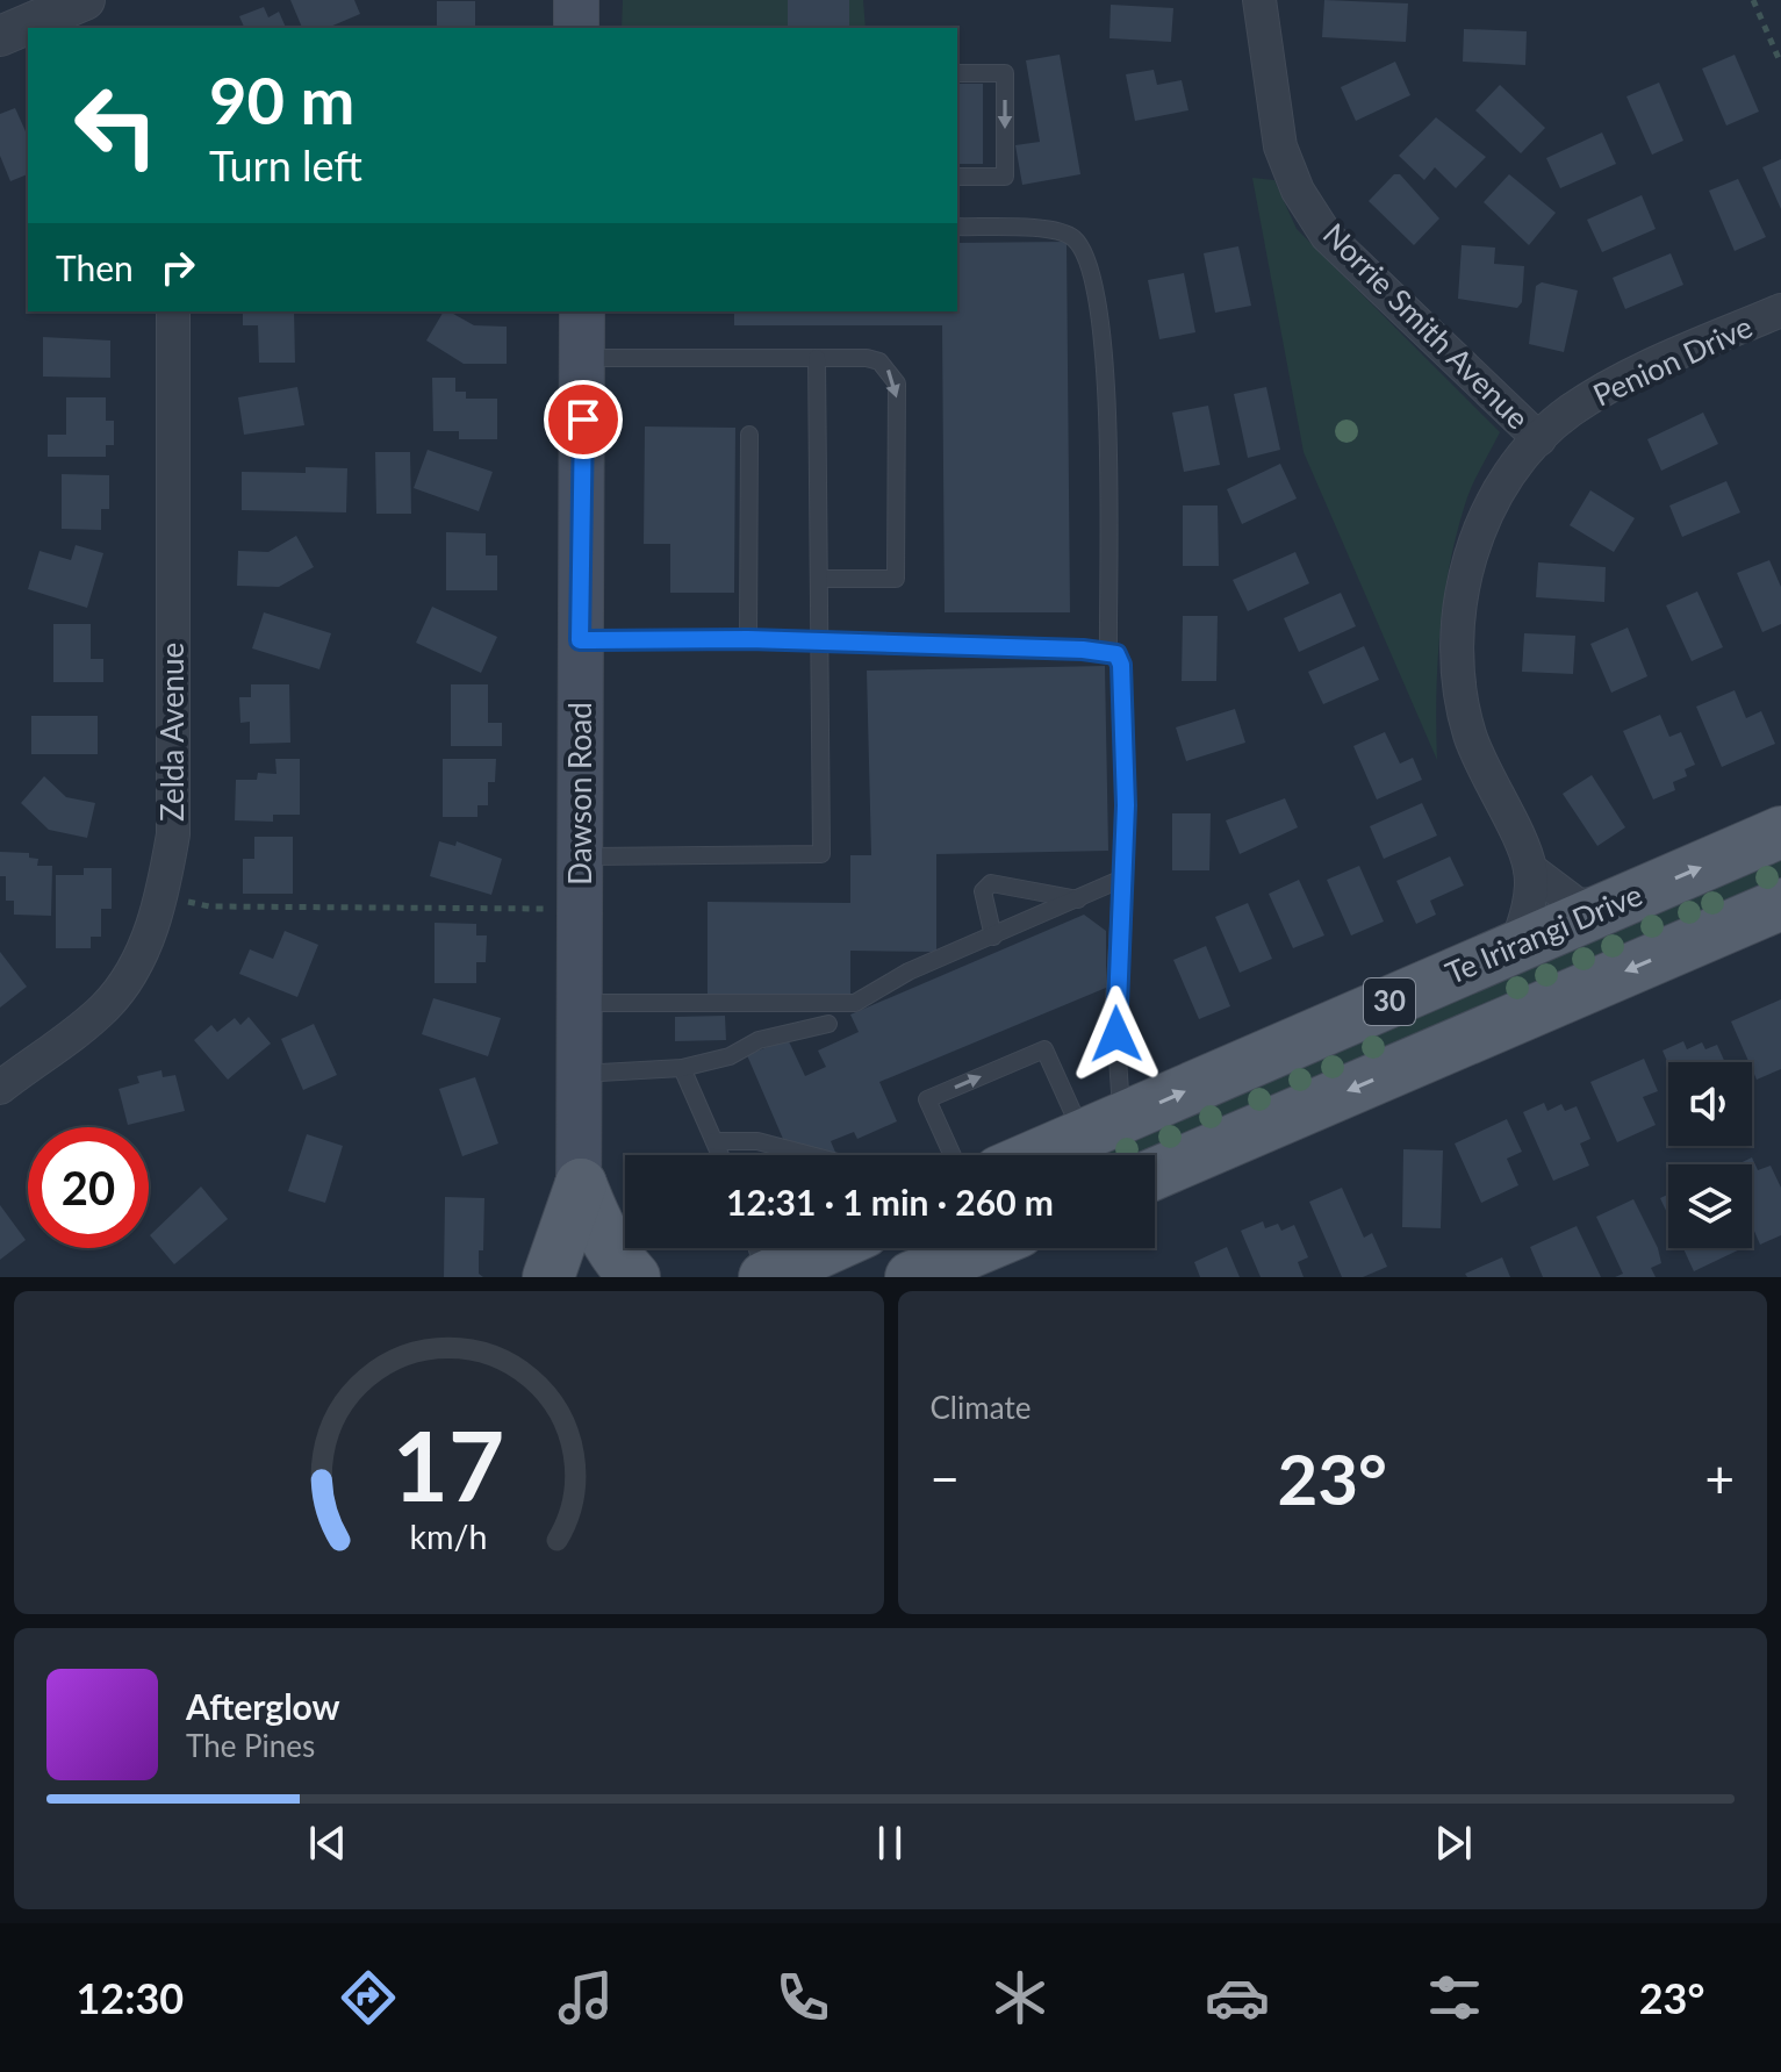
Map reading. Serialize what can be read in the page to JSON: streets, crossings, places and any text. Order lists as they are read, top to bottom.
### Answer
{
  "streets": {
    "main road": ["Dawson Road", "Te Irirangi Drive", "30"],
    "street": ["Norrie Smith Avenue", "Penion Drive", "Zelda Avenue"]
  },
  "crossings": [
    ["Norrie Smith Avenue", "Penion Drive"],
    ["Penion Drive", "Te Irirangi Drive"]
  ],
  "page": {
    "turn": ["90 m", "Turn left"],
    "then": "Then",
    "limit": "20",
    "trip": "12:31 · 1 min · 260 m",
    "tile": "Climate",
    "heat": ["−", "23°", "+"],
    "song": ["Afterglow", "The Pines"],
    "tabs": ["12:30", "23°"],
    "gauge": ["17", "km/h"]
  }
}
